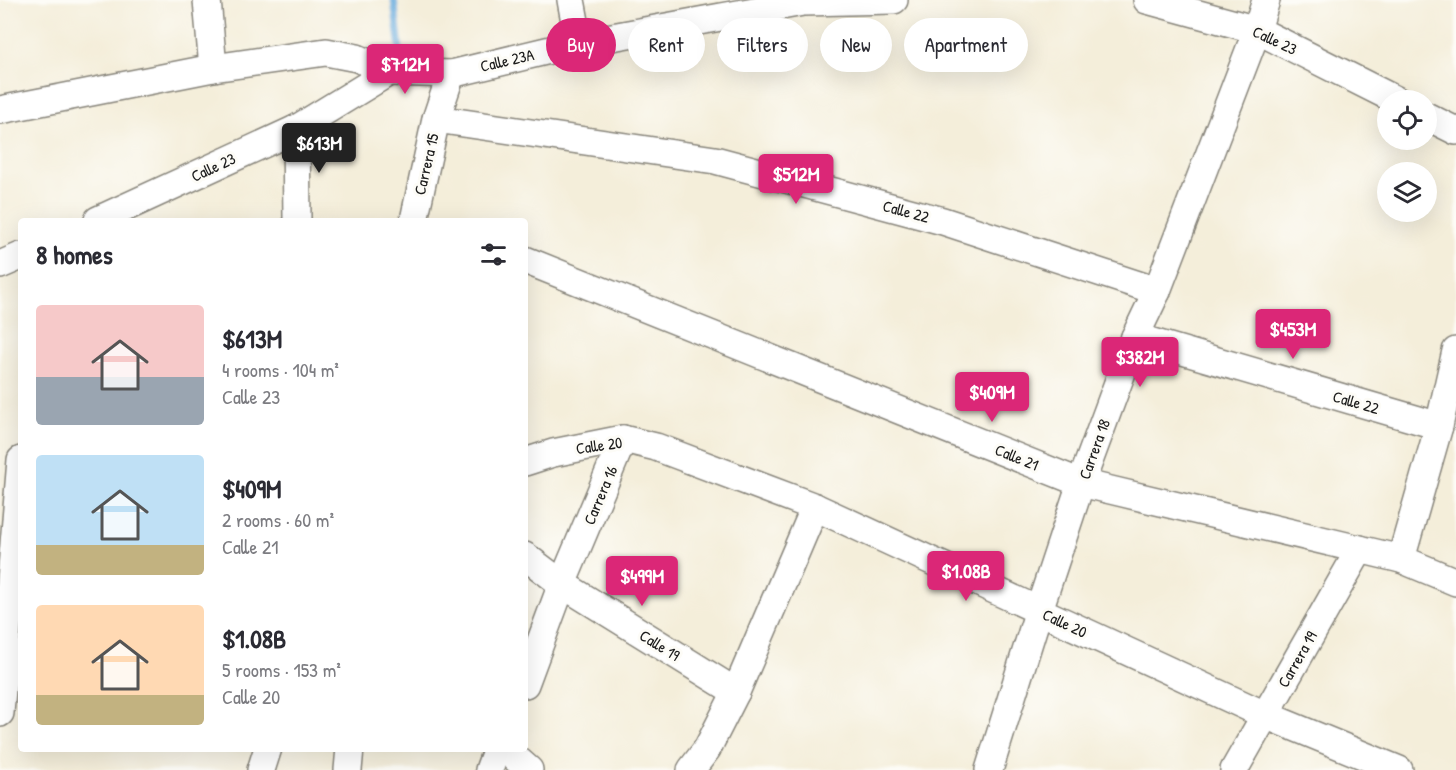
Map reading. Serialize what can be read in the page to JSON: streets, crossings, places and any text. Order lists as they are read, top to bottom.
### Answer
{
  "streets": {
    "street": [
      "Calle 23",
      "Calle 23A",
      "Carrera 15",
      "Calle 22",
      "Calle 20",
      "Carrera 18",
      "Calle 21",
      "Carrera 16",
      "Calle 19",
      "Carrera 19"
    ]
  },
  "crossings": [
    ["Calle 23", "Calle 23A"],
    ["Calle 23", "Carrera 18"],
    ["Calle 23A", "Carrera 15"],
    ["Carrera 15", "Calle 22"],
    ["Calle 22", "Carrera 18"],
    ["Calle 20", "Carrera 18"],
    ["Calle 20", "Carrera 16"],
    ["Calle 20", "Carrera 19"],
    ["Carrera 18", "Calle 21"],
    ["Calle 21", "Carrera 19"],
    ["Carrera 16", "Calle 19"]
  ],
  "page": {
    "chip": [
      "Buy",
      "Rent",
      "Filters",
      "New",
      "Apartment"
    ],
    "price": [
      "$712M",
      "$613M",
      "$512M",
      "$453M",
      "$382M",
      "$409M",
      "$1.08B",
      "$499M"
    ],
    "heading": "8 homes",
    "list": [
      {
        "name": "$613M",
        "note": "4 rooms · 104 m² · Calle 23"
      },
      {
        "name": "$409M",
        "note": "2 rooms · 60 m² · Calle 21"
      },
      {
        "name": "$1.08B",
        "note": "5 rooms · 153 m² · Calle 20"
      }
    ]
  }
}
